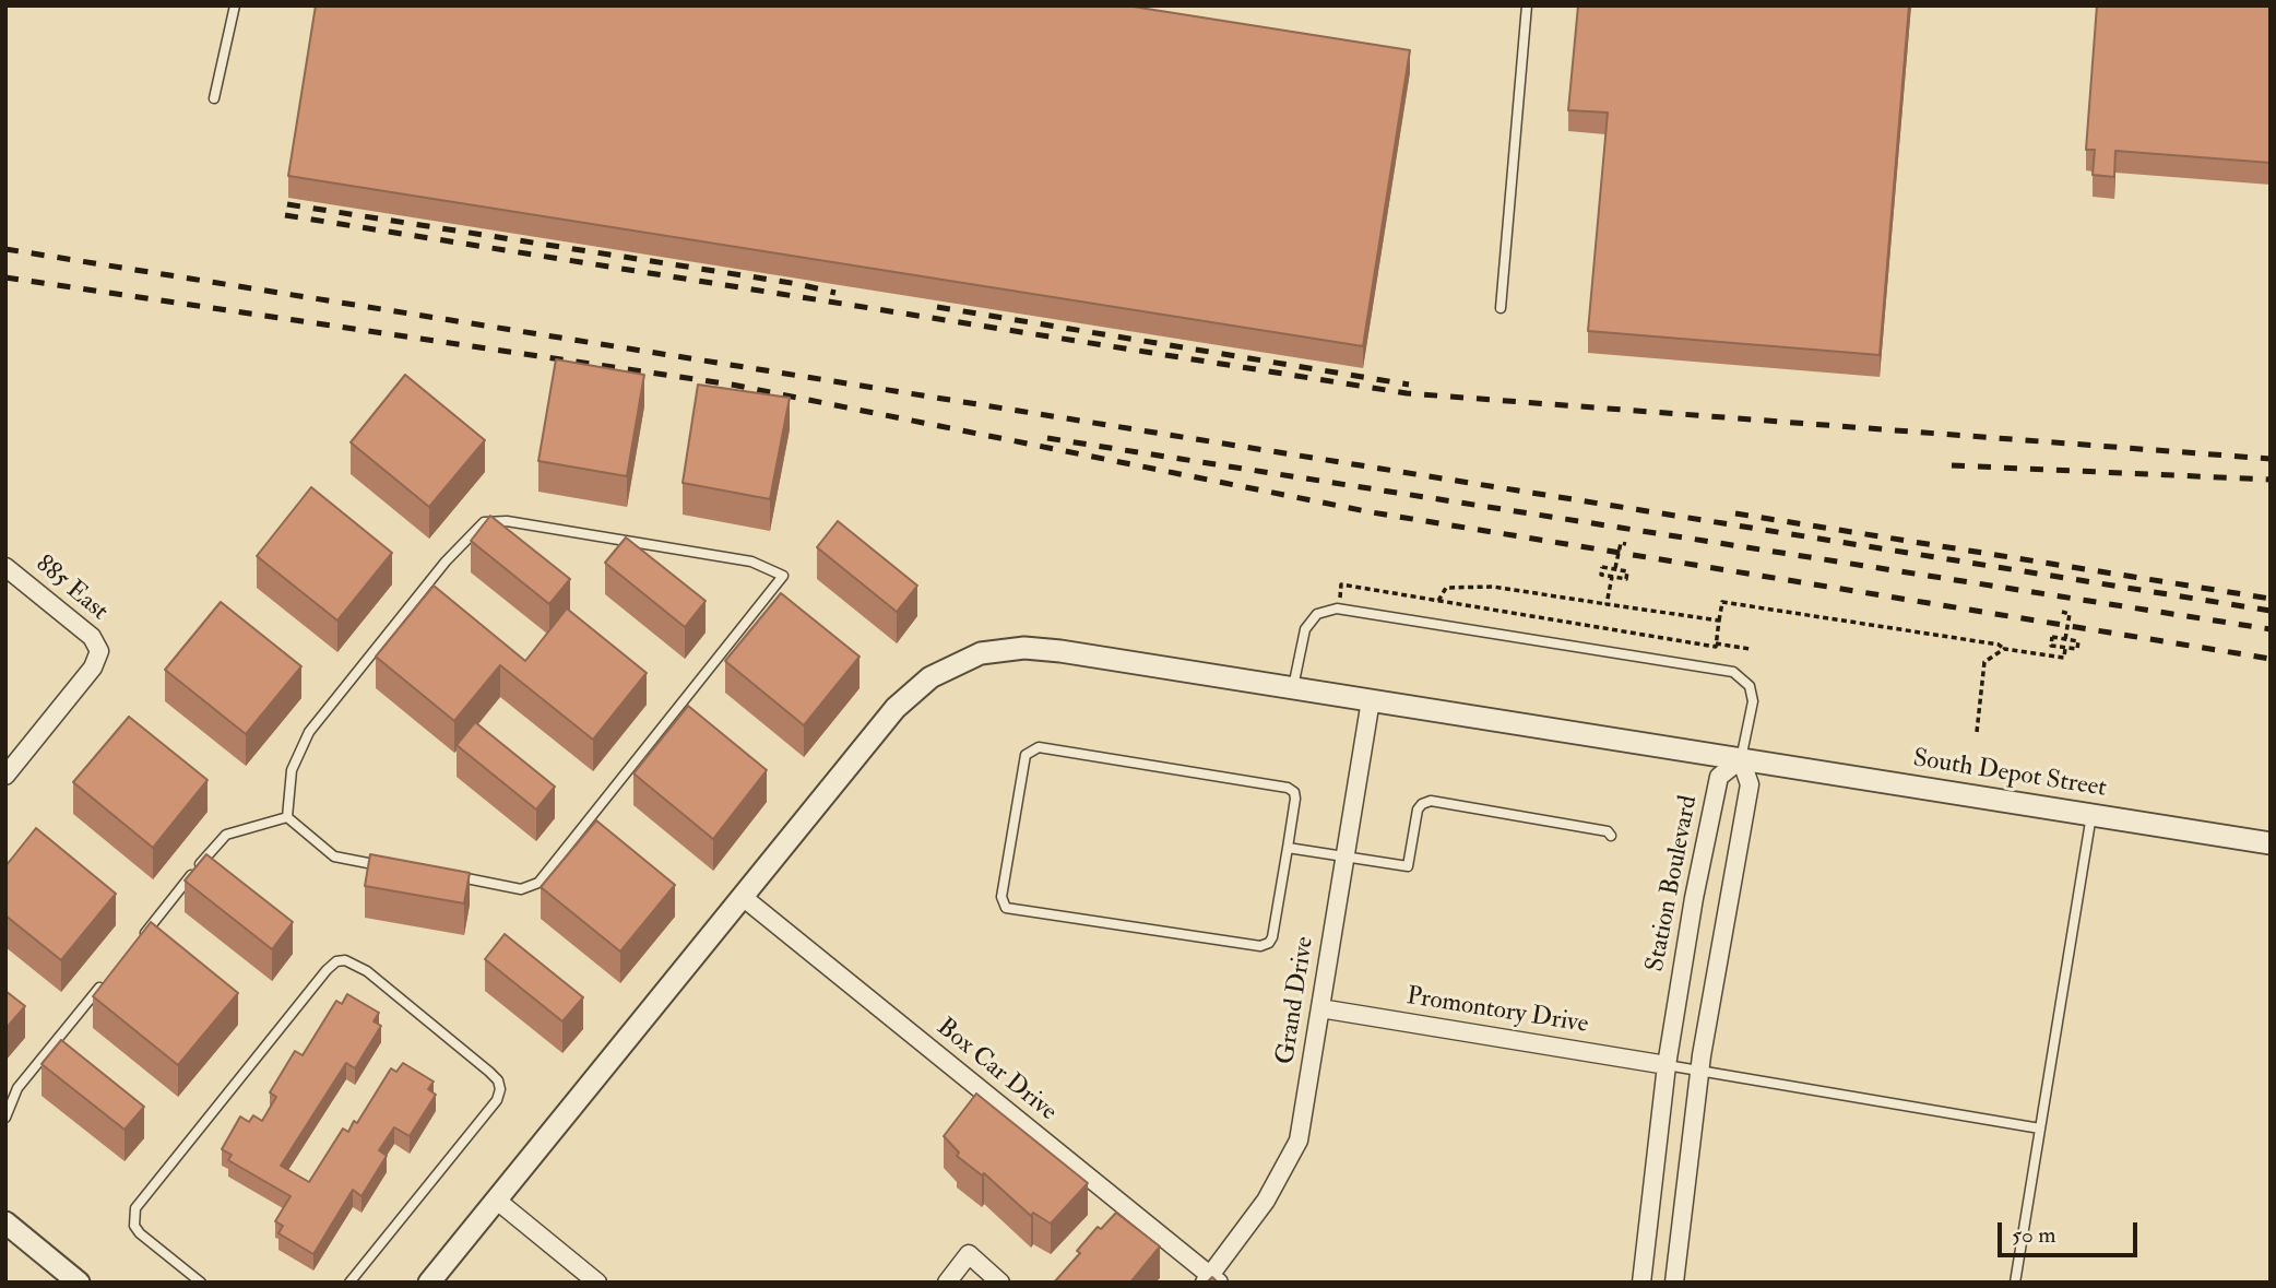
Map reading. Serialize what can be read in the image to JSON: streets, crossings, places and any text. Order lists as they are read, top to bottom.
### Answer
{
  "streets": {
    "street": [
      "885 East",
      "South Depot Street",
      "Station Boulevard",
      "Grand Drive",
      "Promontory Drive",
      "Box Car Drive"
    ]
  },
  "crossings": [
    ["South Depot Street", "Station Boulevard"],
    ["South Depot Street", "Grand Drive"],
    ["South Depot Street", "Box Car Drive"],
    ["Station Boulevard", "Promontory Drive"],
    ["Grand Drive", "Promontory Drive"],
    ["Grand Drive", "Box Car Drive"]
  ],
  "scale_bar": "50 m"
}
